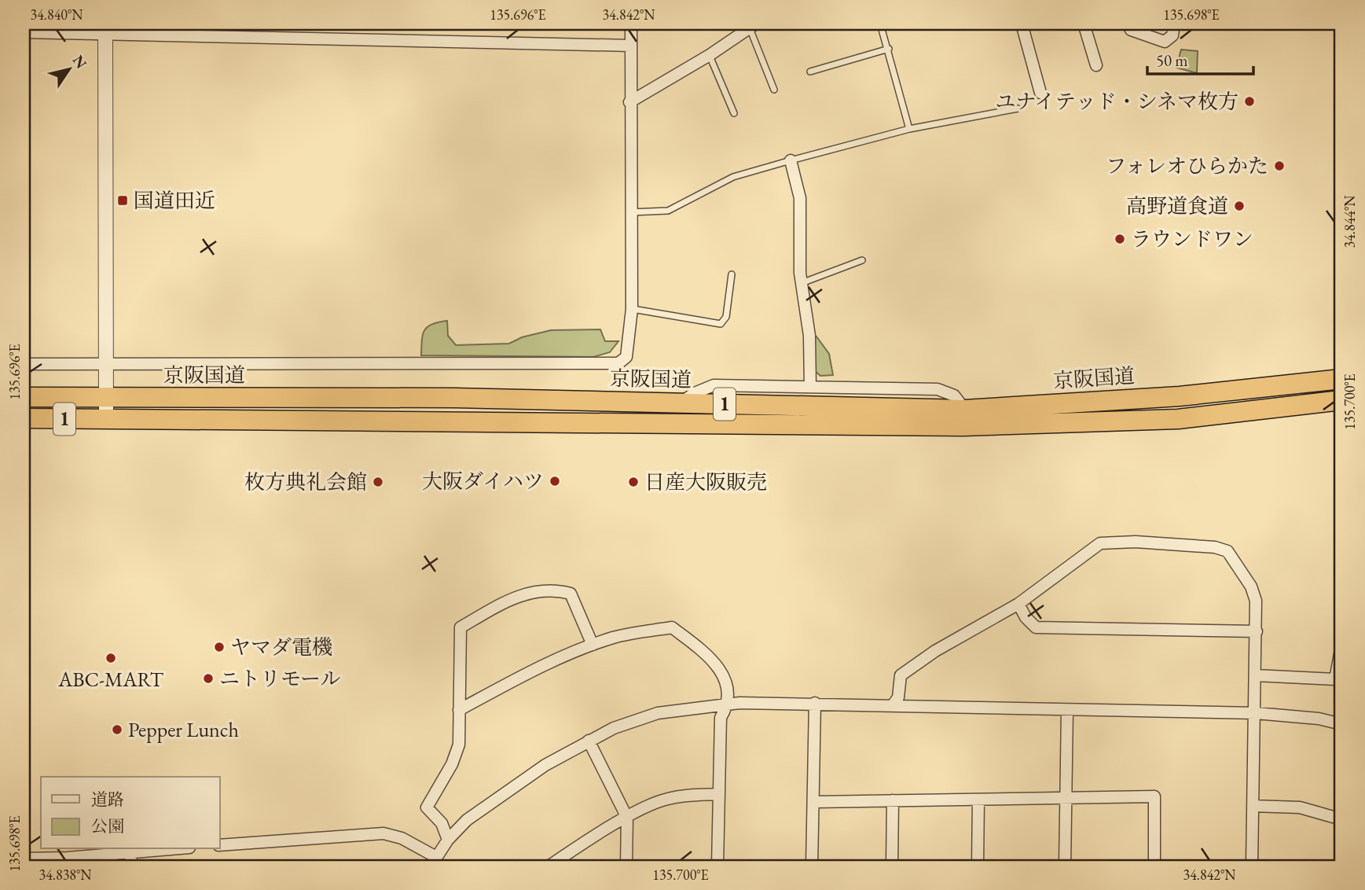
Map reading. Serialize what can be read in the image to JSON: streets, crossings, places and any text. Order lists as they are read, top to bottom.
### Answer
{
  "streets": {
    "highway": ["京阪国道", "1"]
  },
  "places": {
    "other": [
      "ユナイテッド・シネマ枚方",
      "フォレオひらかた",
      "高野道食道",
      "ラウンドワン",
      "大阪ダイハツ",
      "枚方典礼会館",
      "日産大阪販売",
      "ヤマダ電機",
      "ABC-MART",
      "ニトリモール",
      "Pepper Lunch"
    ],
    "transit": ["国道田近"]
  },
  "legend": ["道路", "公園"],
  "scale_bar": "50 m",
  "north": "top right",
  "coordinates": [
    "34.840°N",
    "135.696°E",
    "34.842°N",
    "135.698°E",
    "34.844°N",
    "135.700°E",
    "34.838°N"
  ]
}
